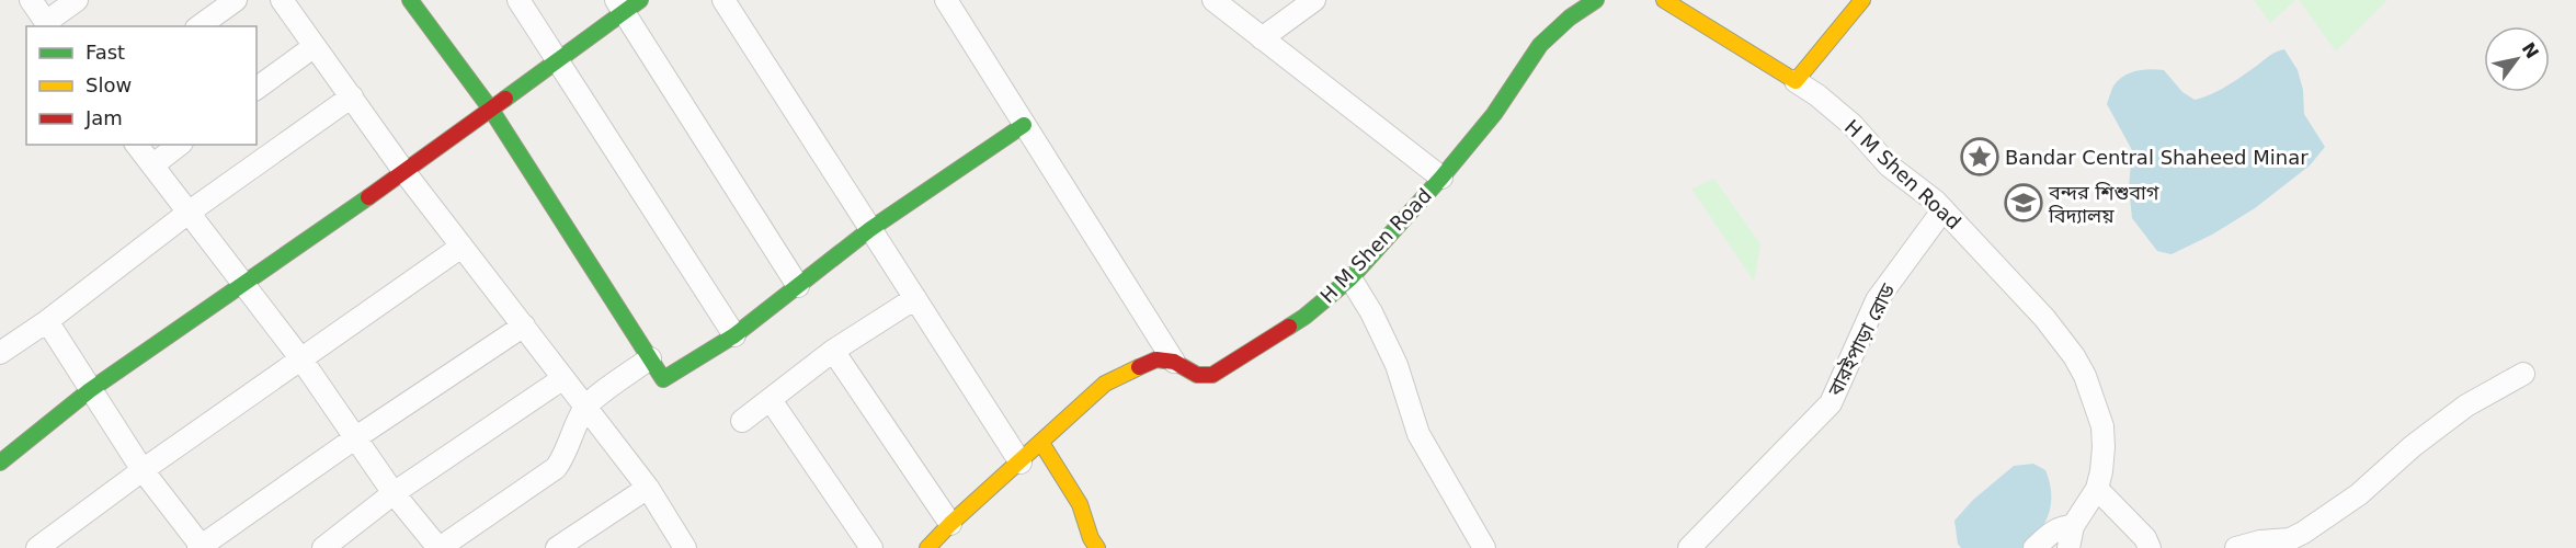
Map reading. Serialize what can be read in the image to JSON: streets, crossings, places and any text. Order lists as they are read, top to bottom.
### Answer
{
  "streets": {
    "street": ["H M Shen Road", "বারইপাড়া রোড"]
  },
  "crossings": [
    ["H M Shen Road", "বারইপাড়া রোড"]
  ],
  "places": {
    "place": ["Bandar Central Shaheed Minar"],
    "school or university": ["বন্দর শিশুবাগ বিদ্যালয়"]
  },
  "legend": ["Fast", "Slow", "Jam"],
  "north": "top right"
}
